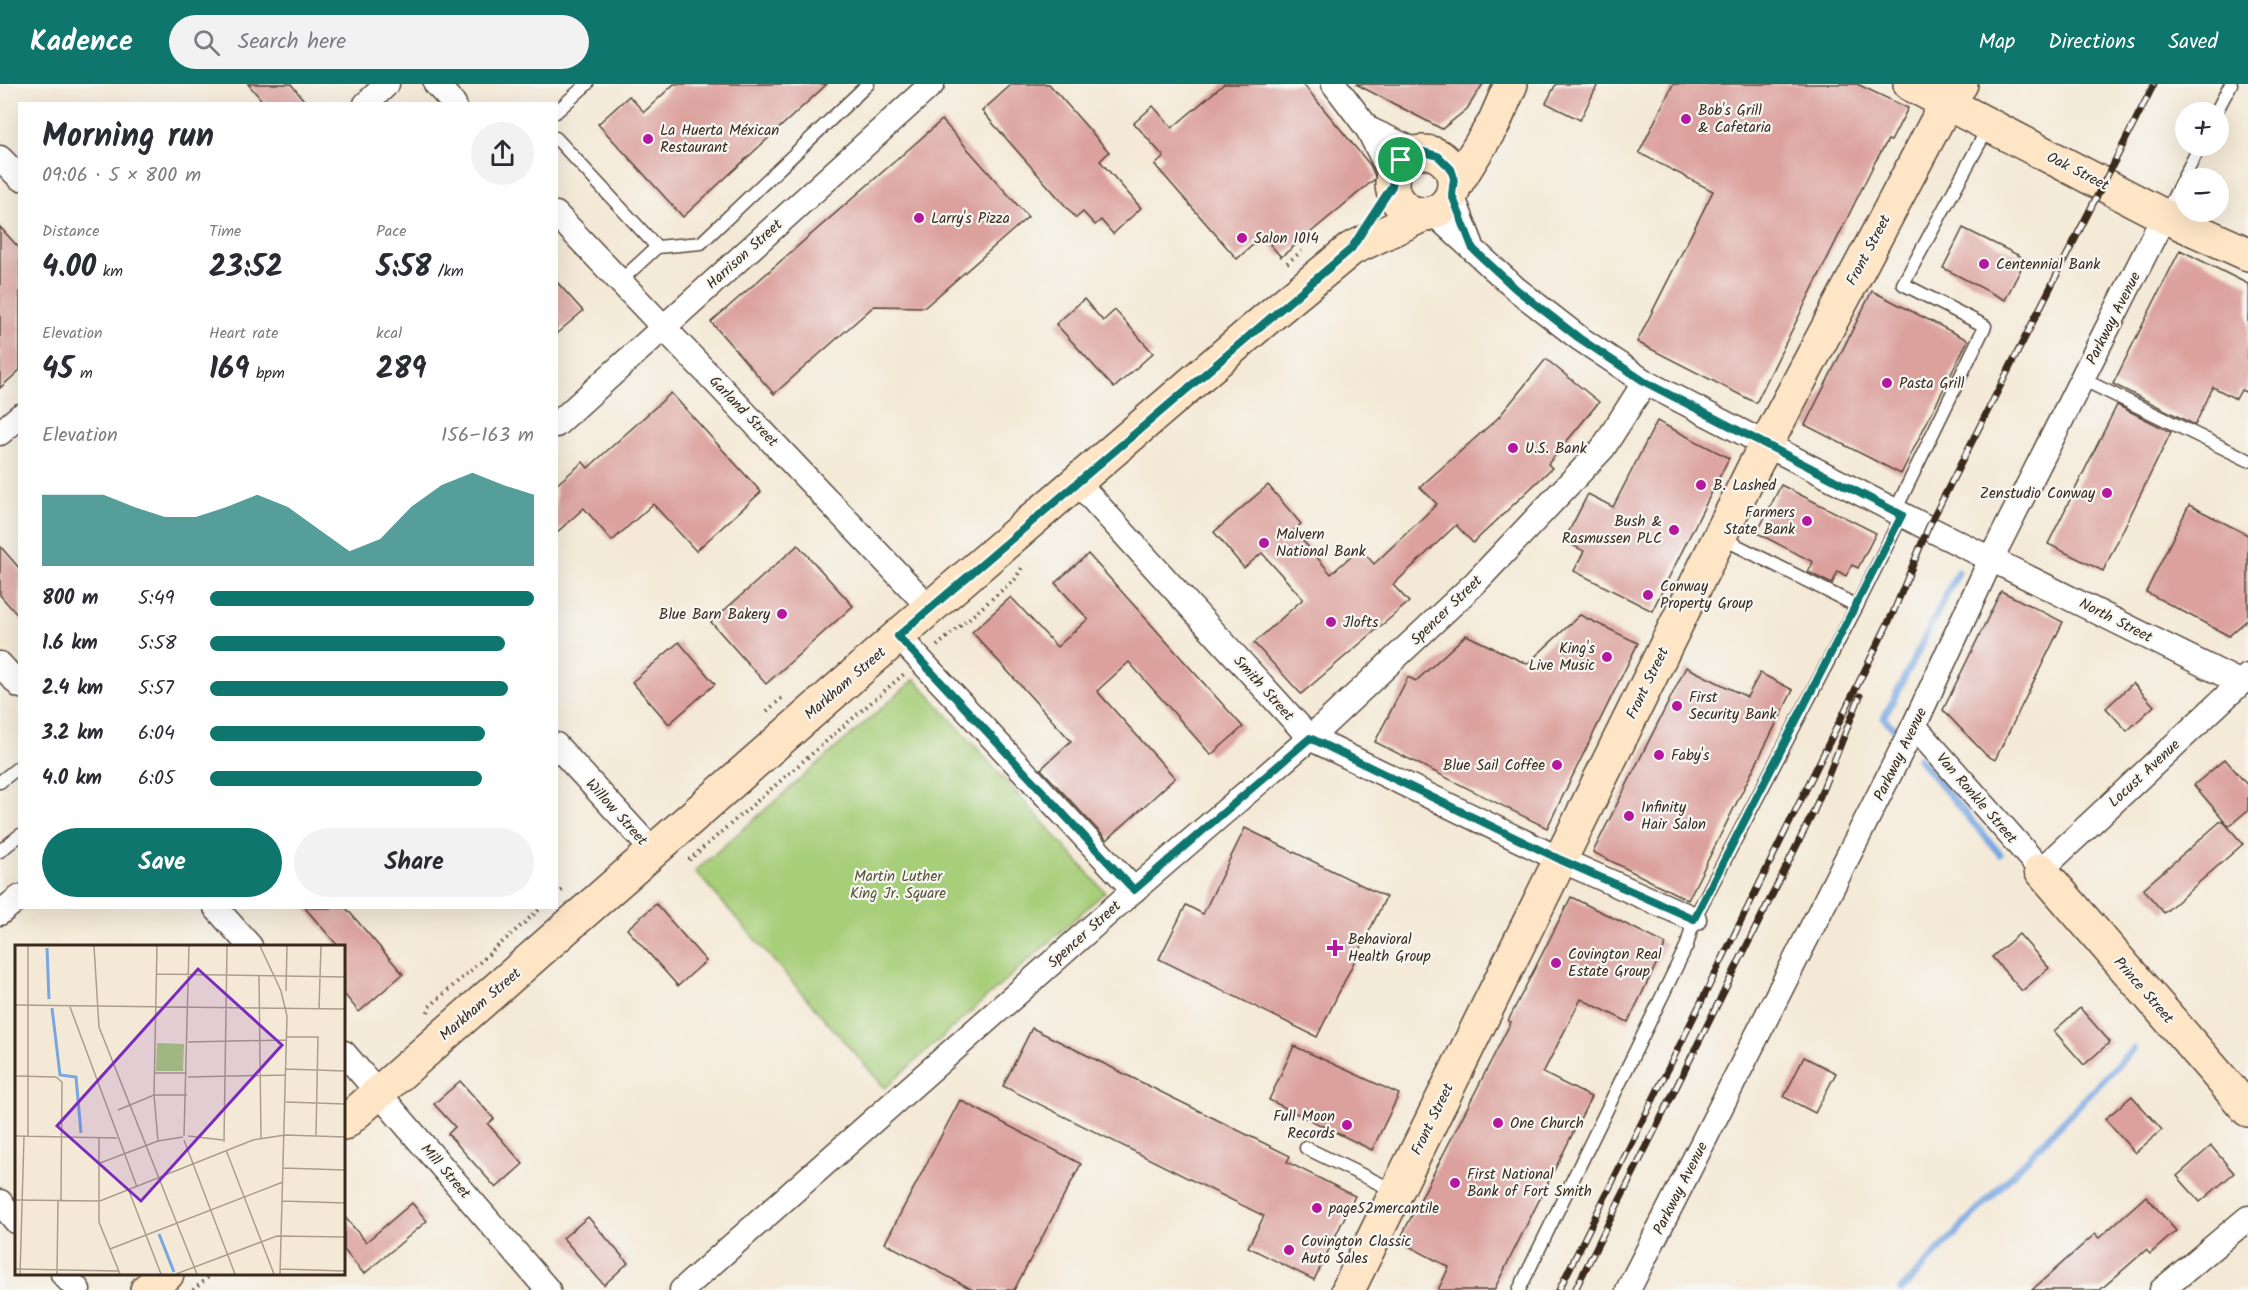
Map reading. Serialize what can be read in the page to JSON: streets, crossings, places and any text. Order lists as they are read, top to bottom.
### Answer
{
  "streets": {
    "street": [
      "Oak Street",
      "Front Street",
      "Harrison Street",
      "Parkway Avenue",
      "Garland Street",
      "Spencer Street",
      "North Street",
      "Markham Street",
      "Smith Street",
      "Locust Avenue",
      "Van Ronkle Street",
      "Willow Street",
      "Prince Street",
      "Mill Street"
    ]
  },
  "crossings": [
    ["Oak Street", "Front Street"],
    ["Oak Street", "Parkway Avenue"],
    ["Front Street", "Smith Street"],
    ["Harrison Street", "Garland Street"],
    ["Parkway Avenue", "North Street"],
    ["Parkway Avenue", "Van Ronkle Street"],
    ["Garland Street", "Markham Street"],
    ["Spencer Street", "Smith Street"],
    ["North Street", "Locust Avenue"],
    ["Markham Street", "Smith Street"],
    ["Markham Street", "Willow Street"],
    ["Markham Street", "Mill Street"],
    ["Locust Avenue", "Van Ronkle Street"],
    ["Locust Avenue", "Prince Street"],
    ["Van Ronkle Street", "Prince Street"]
  ],
  "parks": ["Martin Luther King Jr. Square"],
  "places": {
    "other": [
      "Bob's Grill & Cafetaria",
      "La Huerta Méxican Restaurant",
      "Larry's Pizza",
      "Salon 1014",
      "Centennial Bank",
      "Pasta Grill",
      "U.S. Bank",
      "B. Lashed",
      "Zenstudio Conway",
      "Farmers State Bank",
      "Bush & Rasmussen PLC",
      "Malvern National Bank",
      "Conway Property Group",
      "Blue Barn Bakery",
      "Jlofts",
      "King's Live Music",
      "First Security Bank",
      "Faby's",
      "Blue Sail Coffee",
      "Infinity Hair Salon",
      "Covington Real Estate Group",
      "One Church",
      "Full Moon Records",
      "First National Bank of Fort Smith",
      "page52mercantile",
      "Covington Classic Auto Sales"
    ],
    "health": ["Behavioral Health Group"]
  },
  "page": {
    "header": "Kadence",
    "search": "Search here",
    "nav": ["Map", "Directions", "Saved"],
    "map_buttons": ["+", "−"],
    "heading": ["Morning run", "09:06 · 5 × 800 m"],
    "stats": [
      ["Distance", "4.00 km"],
      ["Time", "23:52"],
      ["Pace", "5:58 /km"],
      ["Elevation", "45 m"],
      ["Heart rate", "169 bpm"],
      ["kcal", "289"]
    ],
    "chart": ["Elevation", "156–163 m"],
    "list": [
      {
        "name": "800 m",
        "note": "5:49"
      },
      {
        "name": "1.6 km",
        "note": "5:58"
      },
      {
        "name": "2.4 km",
        "note": "5:57"
      },
      {
        "name": "3.2 km",
        "note": "6:04"
      },
      {
        "name": "4.0 km",
        "note": "6:05"
      }
    ],
    "buttons": ["Save", "Share"]
  }
}
